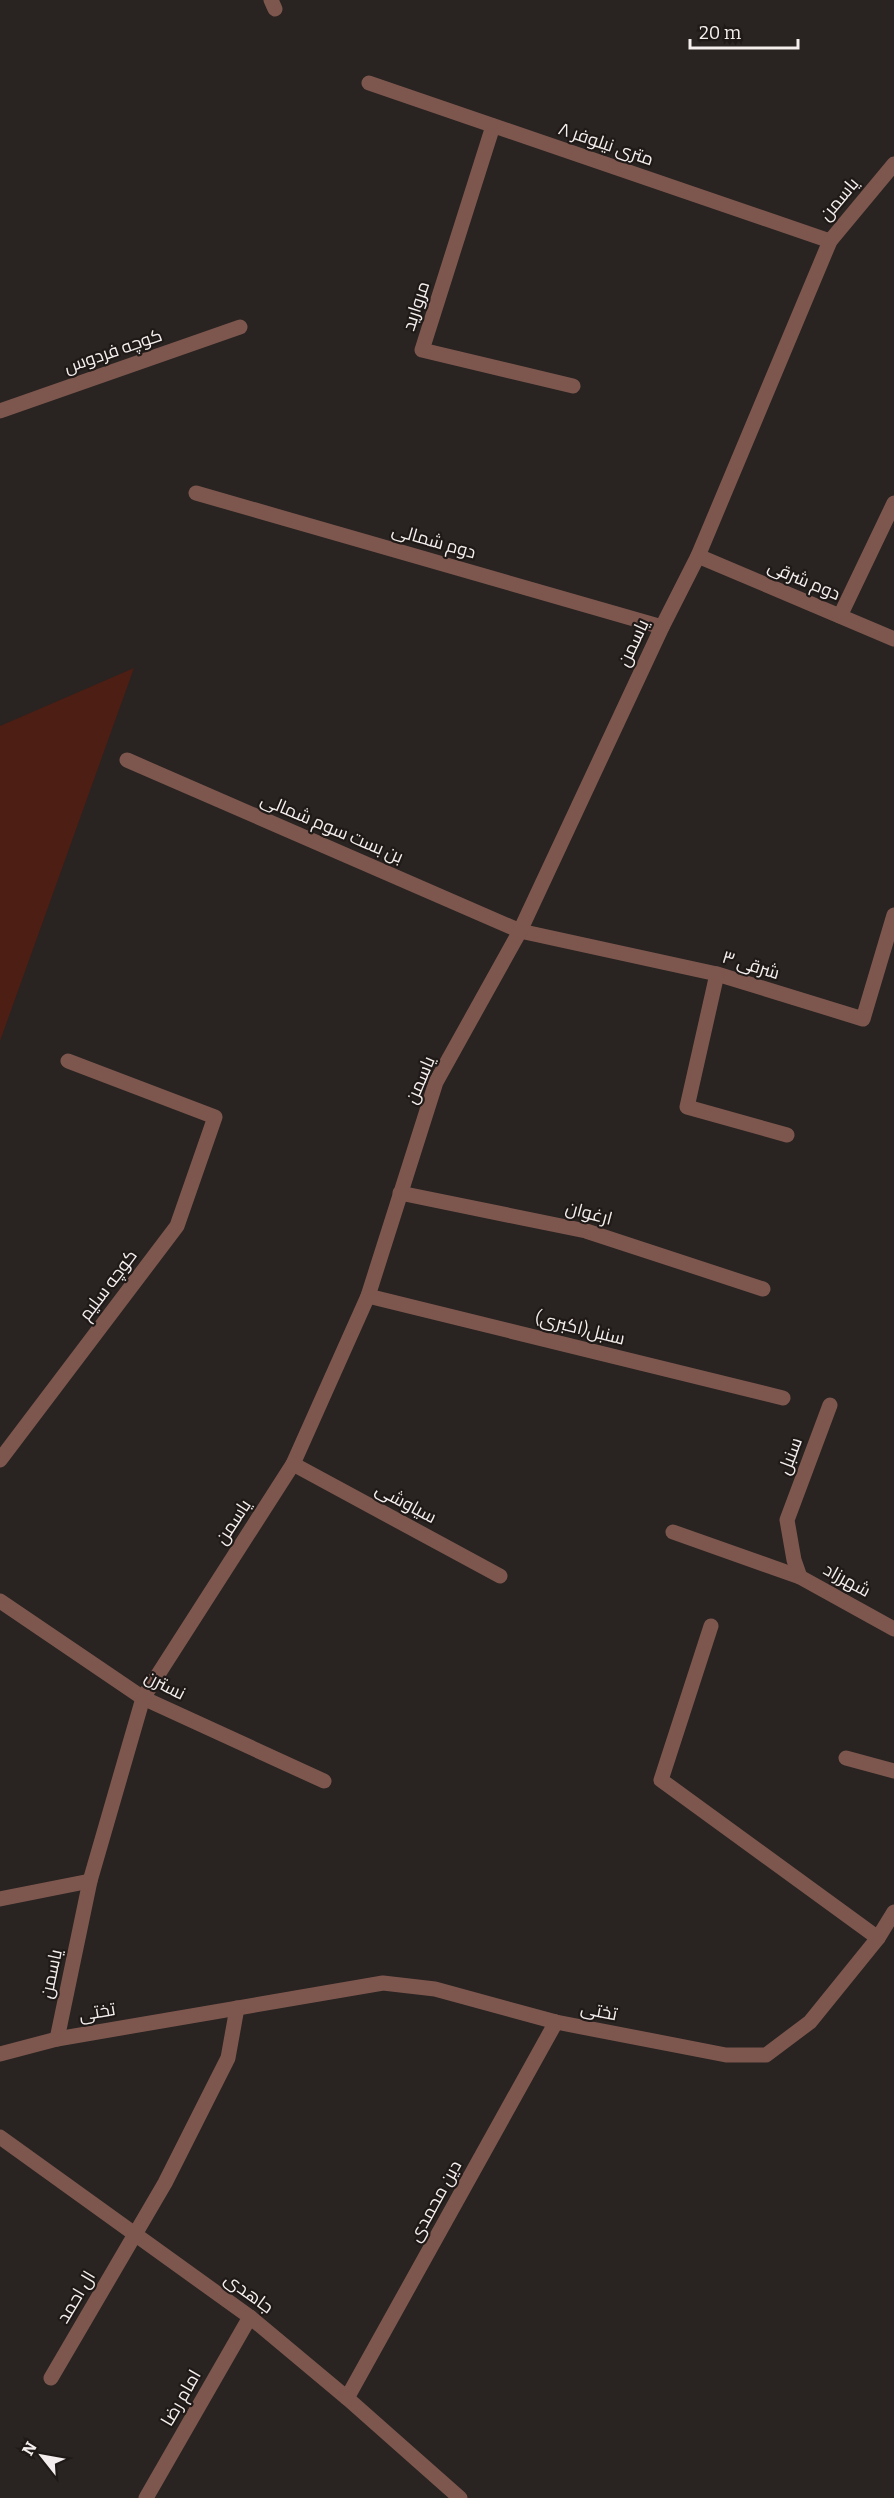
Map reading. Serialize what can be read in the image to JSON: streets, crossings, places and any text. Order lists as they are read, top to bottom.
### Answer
{
  "streets": {
    "street": [
      "۸ متری نیلوفر",
      "یاسمن",
      "مروارید",
      "کوچه فردوس",
      "دوم شمالی",
      "دوم شرقی",
      "بن بست سوم شمالی",
      "۳ شرقی",
      "ارغوان",
      "کوچه سلیم",
      "سنبل(اکبری)",
      "سنبل",
      "سیاوشی",
      "شهرزاد",
      "نسترن",
      "تختی",
      "دین محمدی",
      "جاهدی",
      "ال احمد",
      "امام رضا"
    ]
  },
  "crossings": [
    ["۸ متری نیلوفر", "یاسمن"],
    ["۸ متری نیلوفر", "مروارید"],
    ["یاسمن", "دوم شمالی"],
    ["یاسمن", "دوم شرقی"],
    ["یاسمن", "بن بست سوم شمالی"],
    ["یاسمن", "۳ شرقی"],
    ["یاسمن", "ارغوان"],
    ["یاسمن", "سنبل(اکبری)"],
    ["یاسمن", "سیاوشی"],
    ["یاسمن", "نسترن"],
    ["یاسمن", "تختی"],
    ["بن بست سوم شمالی", "۳ شرقی"],
    ["سنبل", "شهرزاد"],
    ["تختی", "دین محمدی"],
    ["دین محمدی", "جاهدی"],
    ["جاهدی", "ال احمد"],
    ["جاهدی", "امام رضا"]
  ],
  "scale_bar": "20 m",
  "north": "top left"
}
